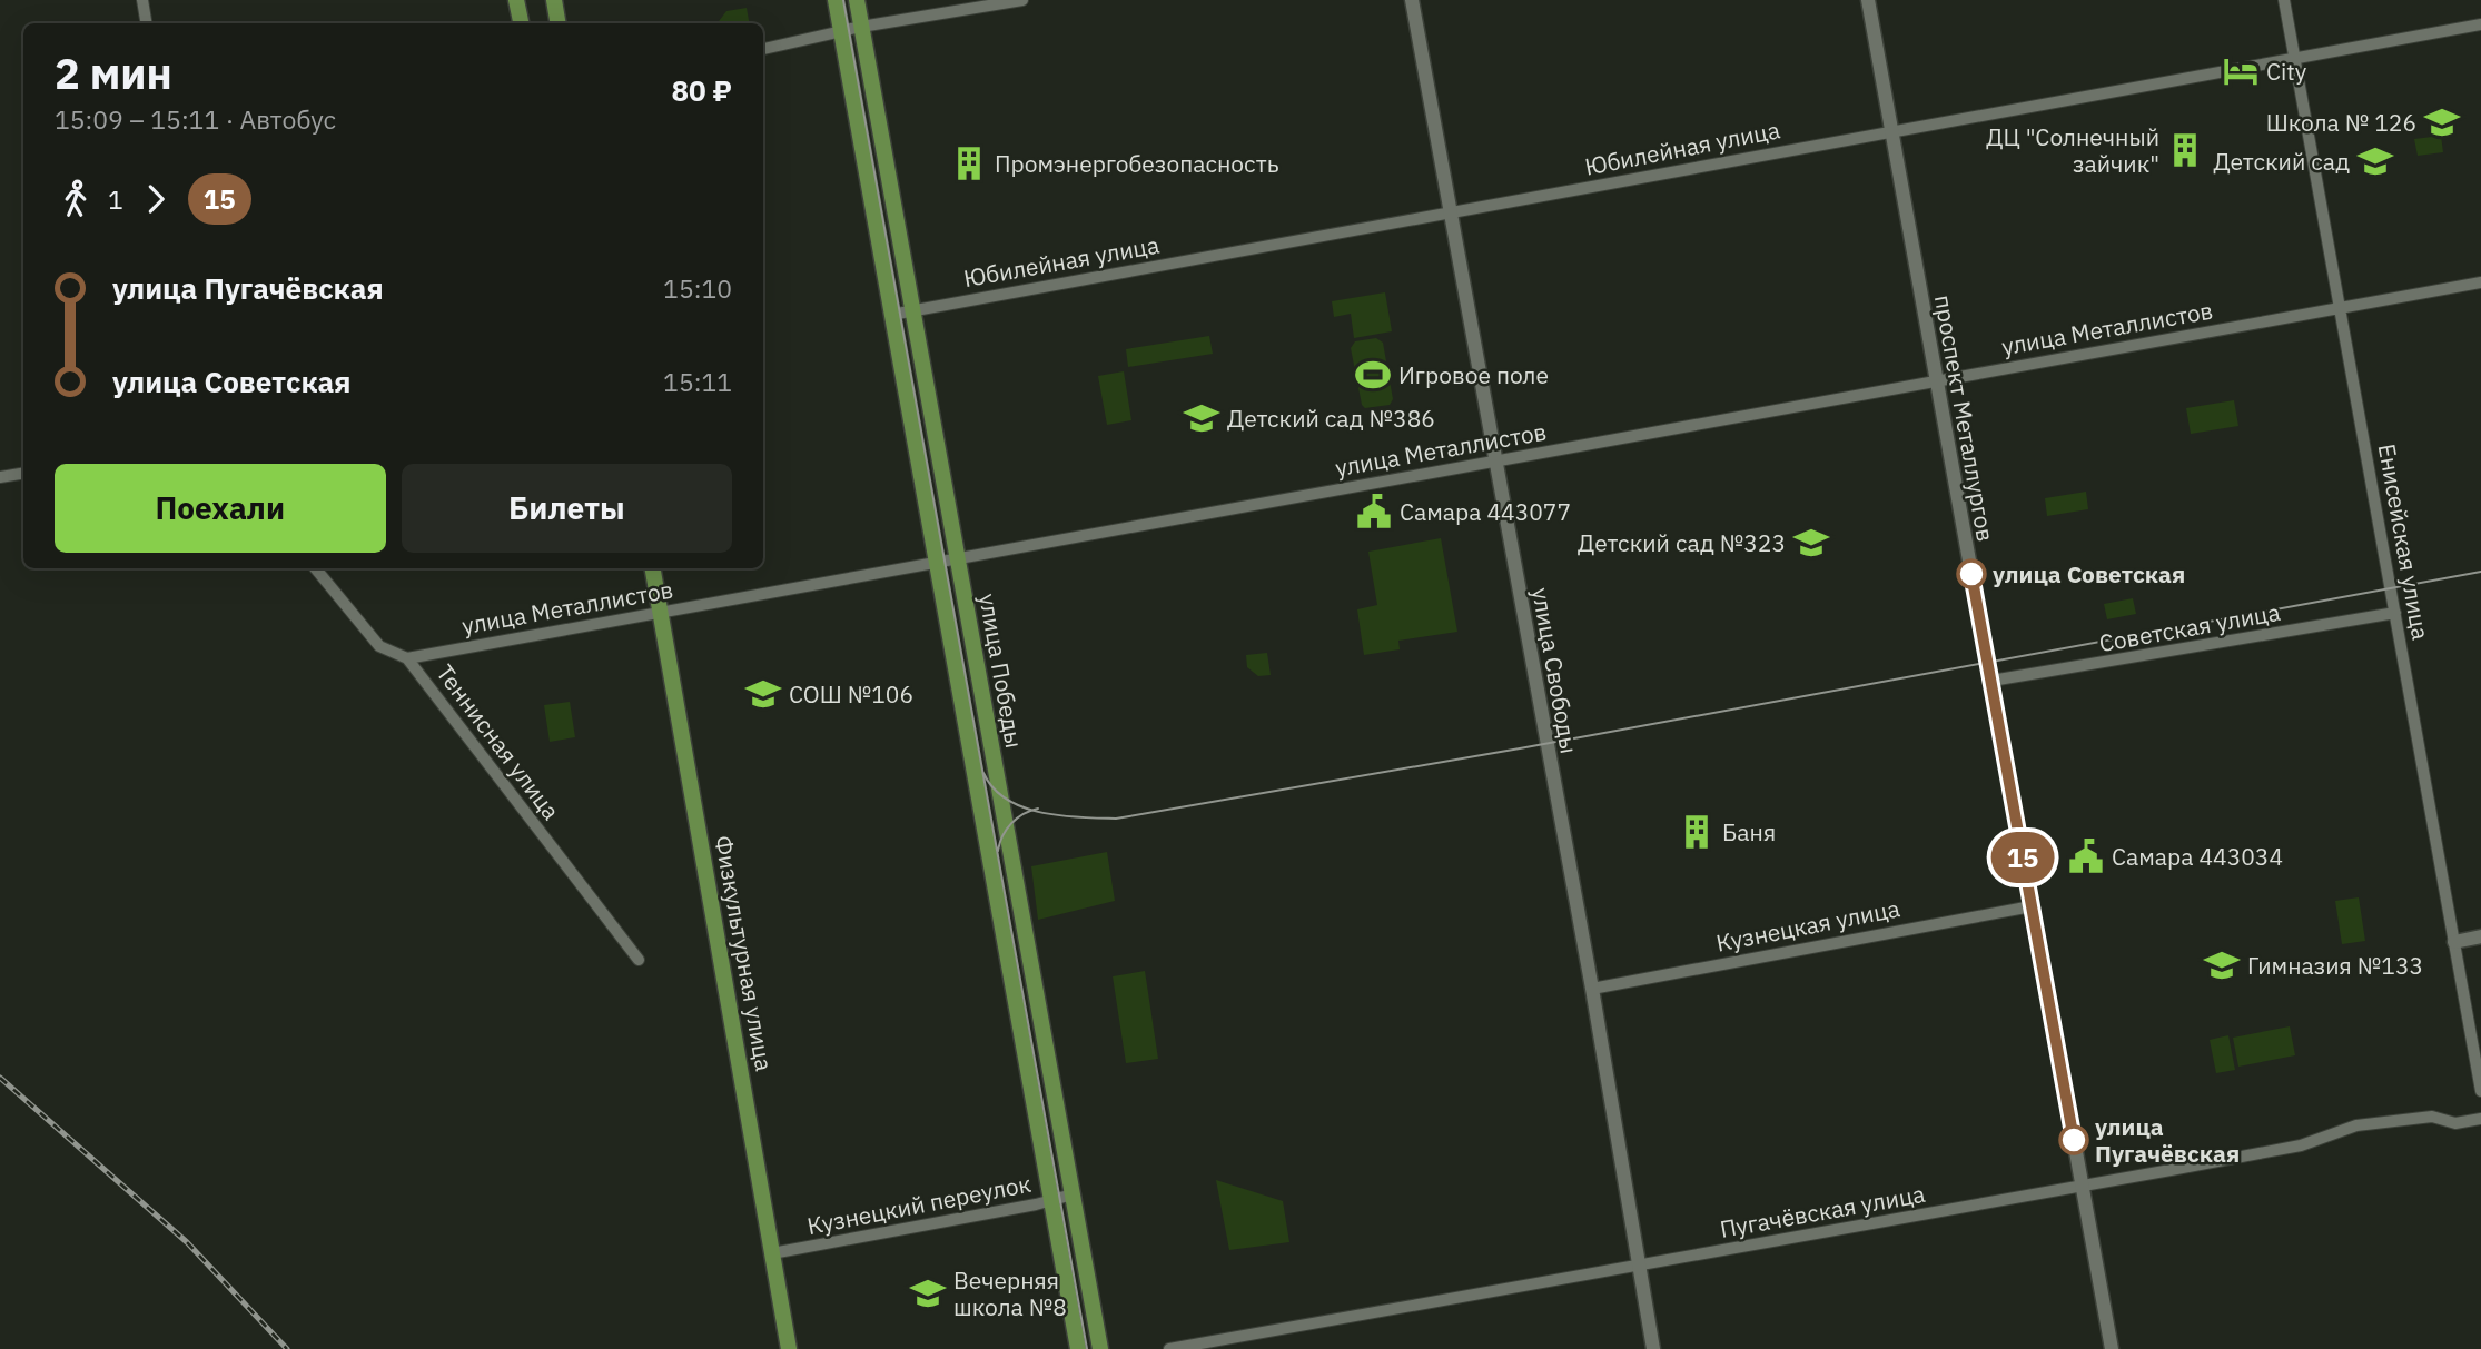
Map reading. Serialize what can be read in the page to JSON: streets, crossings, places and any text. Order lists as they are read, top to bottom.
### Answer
{
  "streets": {
    "main road": ["улица Победы", "Физкультурная улица"],
    "street": [
      "Юбилейная улица",
      "улица Металлистов",
      "проспект Металлургов",
      "Енисейская улица",
      "Советская улица",
      "улица Свободы",
      "Теннисная улица",
      "Кузнецкая улица",
      "Кузнецкий переулок",
      "Пугачёвская улица"
    ]
  },
  "crossings": [
    ["Юбилейная улица", "проспект Металлургов"],
    ["Юбилейная улица", "Енисейская улица"],
    ["Юбилейная улица", "улица Победы"],
    ["Юбилейная улица", "улица Свободы"],
    ["улица Металлистов", "проспект Металлургов"],
    ["улица Металлистов", "Енисейская улица"],
    ["улица Металлистов", "улица Победы"],
    ["улица Металлистов", "улица Свободы"],
    ["улица Металлистов", "Теннисная улица"],
    ["улица Металлистов", "Физкультурная улица"],
    ["проспект Металлургов", "Советская улица"],
    ["проспект Металлургов", "Кузнецкая улица"],
    ["проспект Металлургов", "Пугачёвская улица"],
    ["Енисейская улица", "Советская улица"],
    ["улица Победы", "Кузнецкий переулок"],
    ["улица Свободы", "Кузнецкая улица"],
    ["улица Свободы", "Пугачёвская улица"],
    ["Физкультурная улица", "Кузнецкий переулок"]
  ],
  "places": {
    "hotel": ["City"],
    "school or university": [
      "Школа № 126",
      "Детский сад",
      "Детский сад №386",
      "Детский сад №323",
      "СОШ №106",
      "Гимназия №133",
      "Вечерняя школа №8"
    ],
    "building": ["ДЦ \"Солнечный зайчик\"", "Промэнергобезопасность", "Баня"],
    "sports": ["Игровое поле"],
    "public building": ["Самара 443077", "Самара 443034"],
    "other": ["улица Советская", "улица Пугачёвская"]
  },
  "lines": ["bus line 15"],
  "page": {
    "on_map": "15",
    "heading": ["2 мин", "15:09 – 15:11 · Автобус", "80 ₽"],
    "legs": ["1", "15"],
    "list": [
      {
        "name": "улица Пугачёвская",
        "value": "15:10"
      },
      {
        "name": "улица Советская",
        "value": "15:11"
      }
    ],
    "buttons": ["Поехали", "Билеты"]
  }
}
